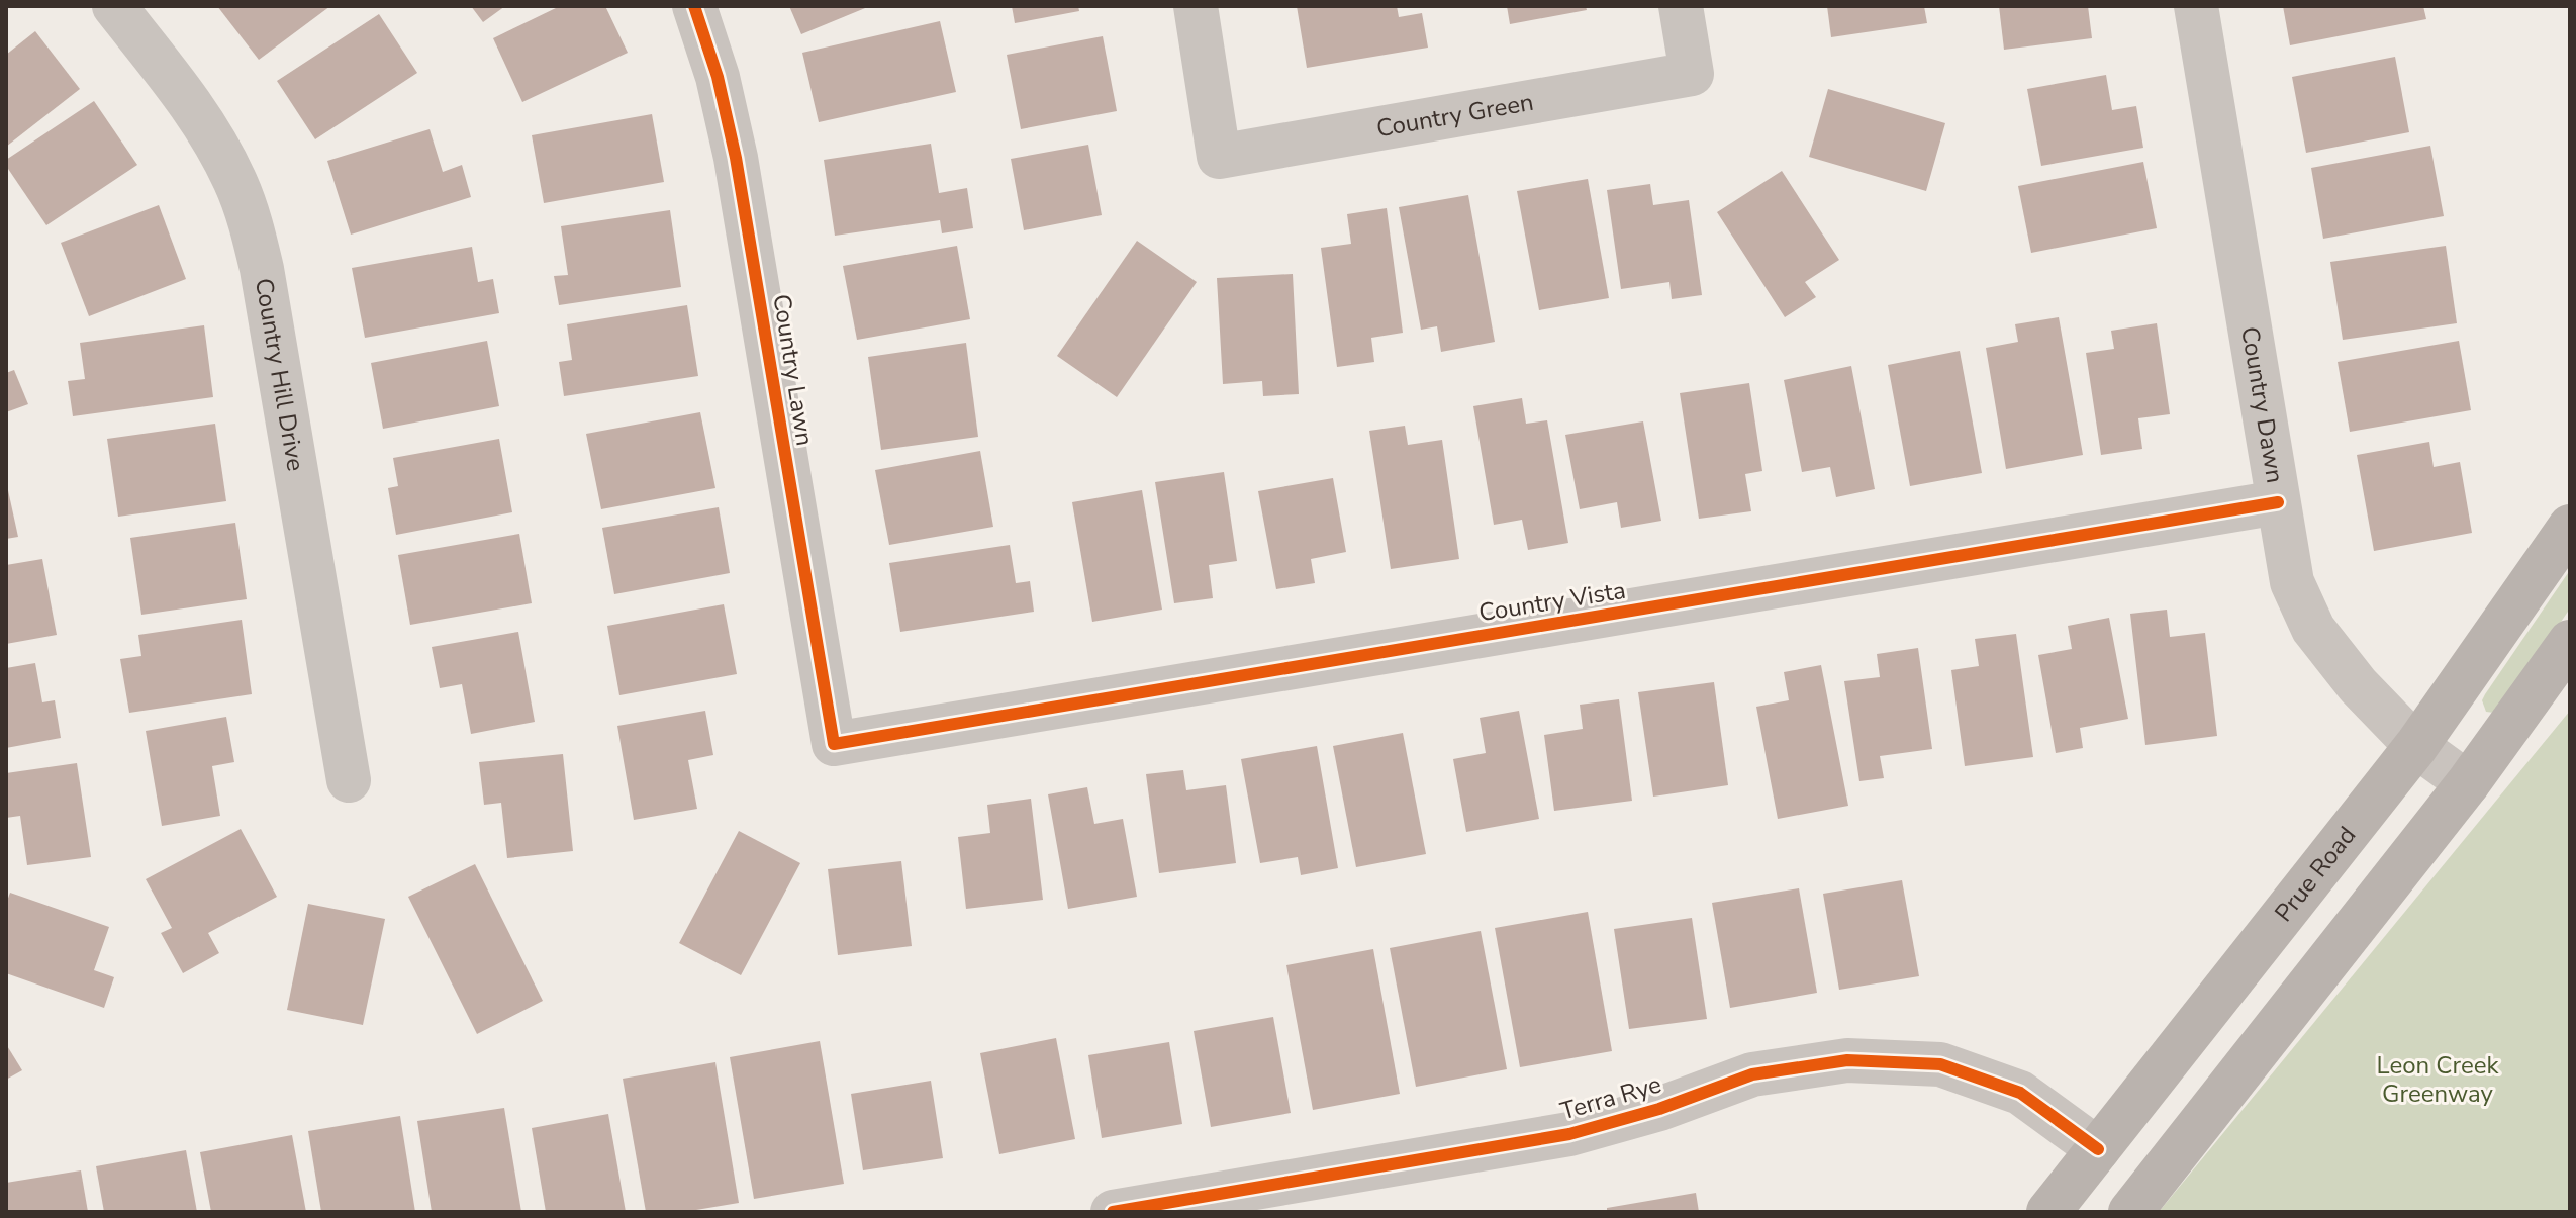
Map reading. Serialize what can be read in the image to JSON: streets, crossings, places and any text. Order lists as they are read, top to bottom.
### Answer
{
  "streets": {
    "main road": ["Prue Road"],
    "street": [
      "Country Green",
      "Country Lawn",
      "Country Hill Drive",
      "Country Dawn",
      "Country Vista",
      "Terra Rye"
    ]
  },
  "crossings": [
    ["Country Lawn", "Country Vista"],
    ["Country Dawn", "Country Vista"],
    ["Country Dawn", "Prue Road"],
    ["Prue Road", "Terra Rye"]
  ],
  "parks": ["Leon Creek Greenway"]
}
